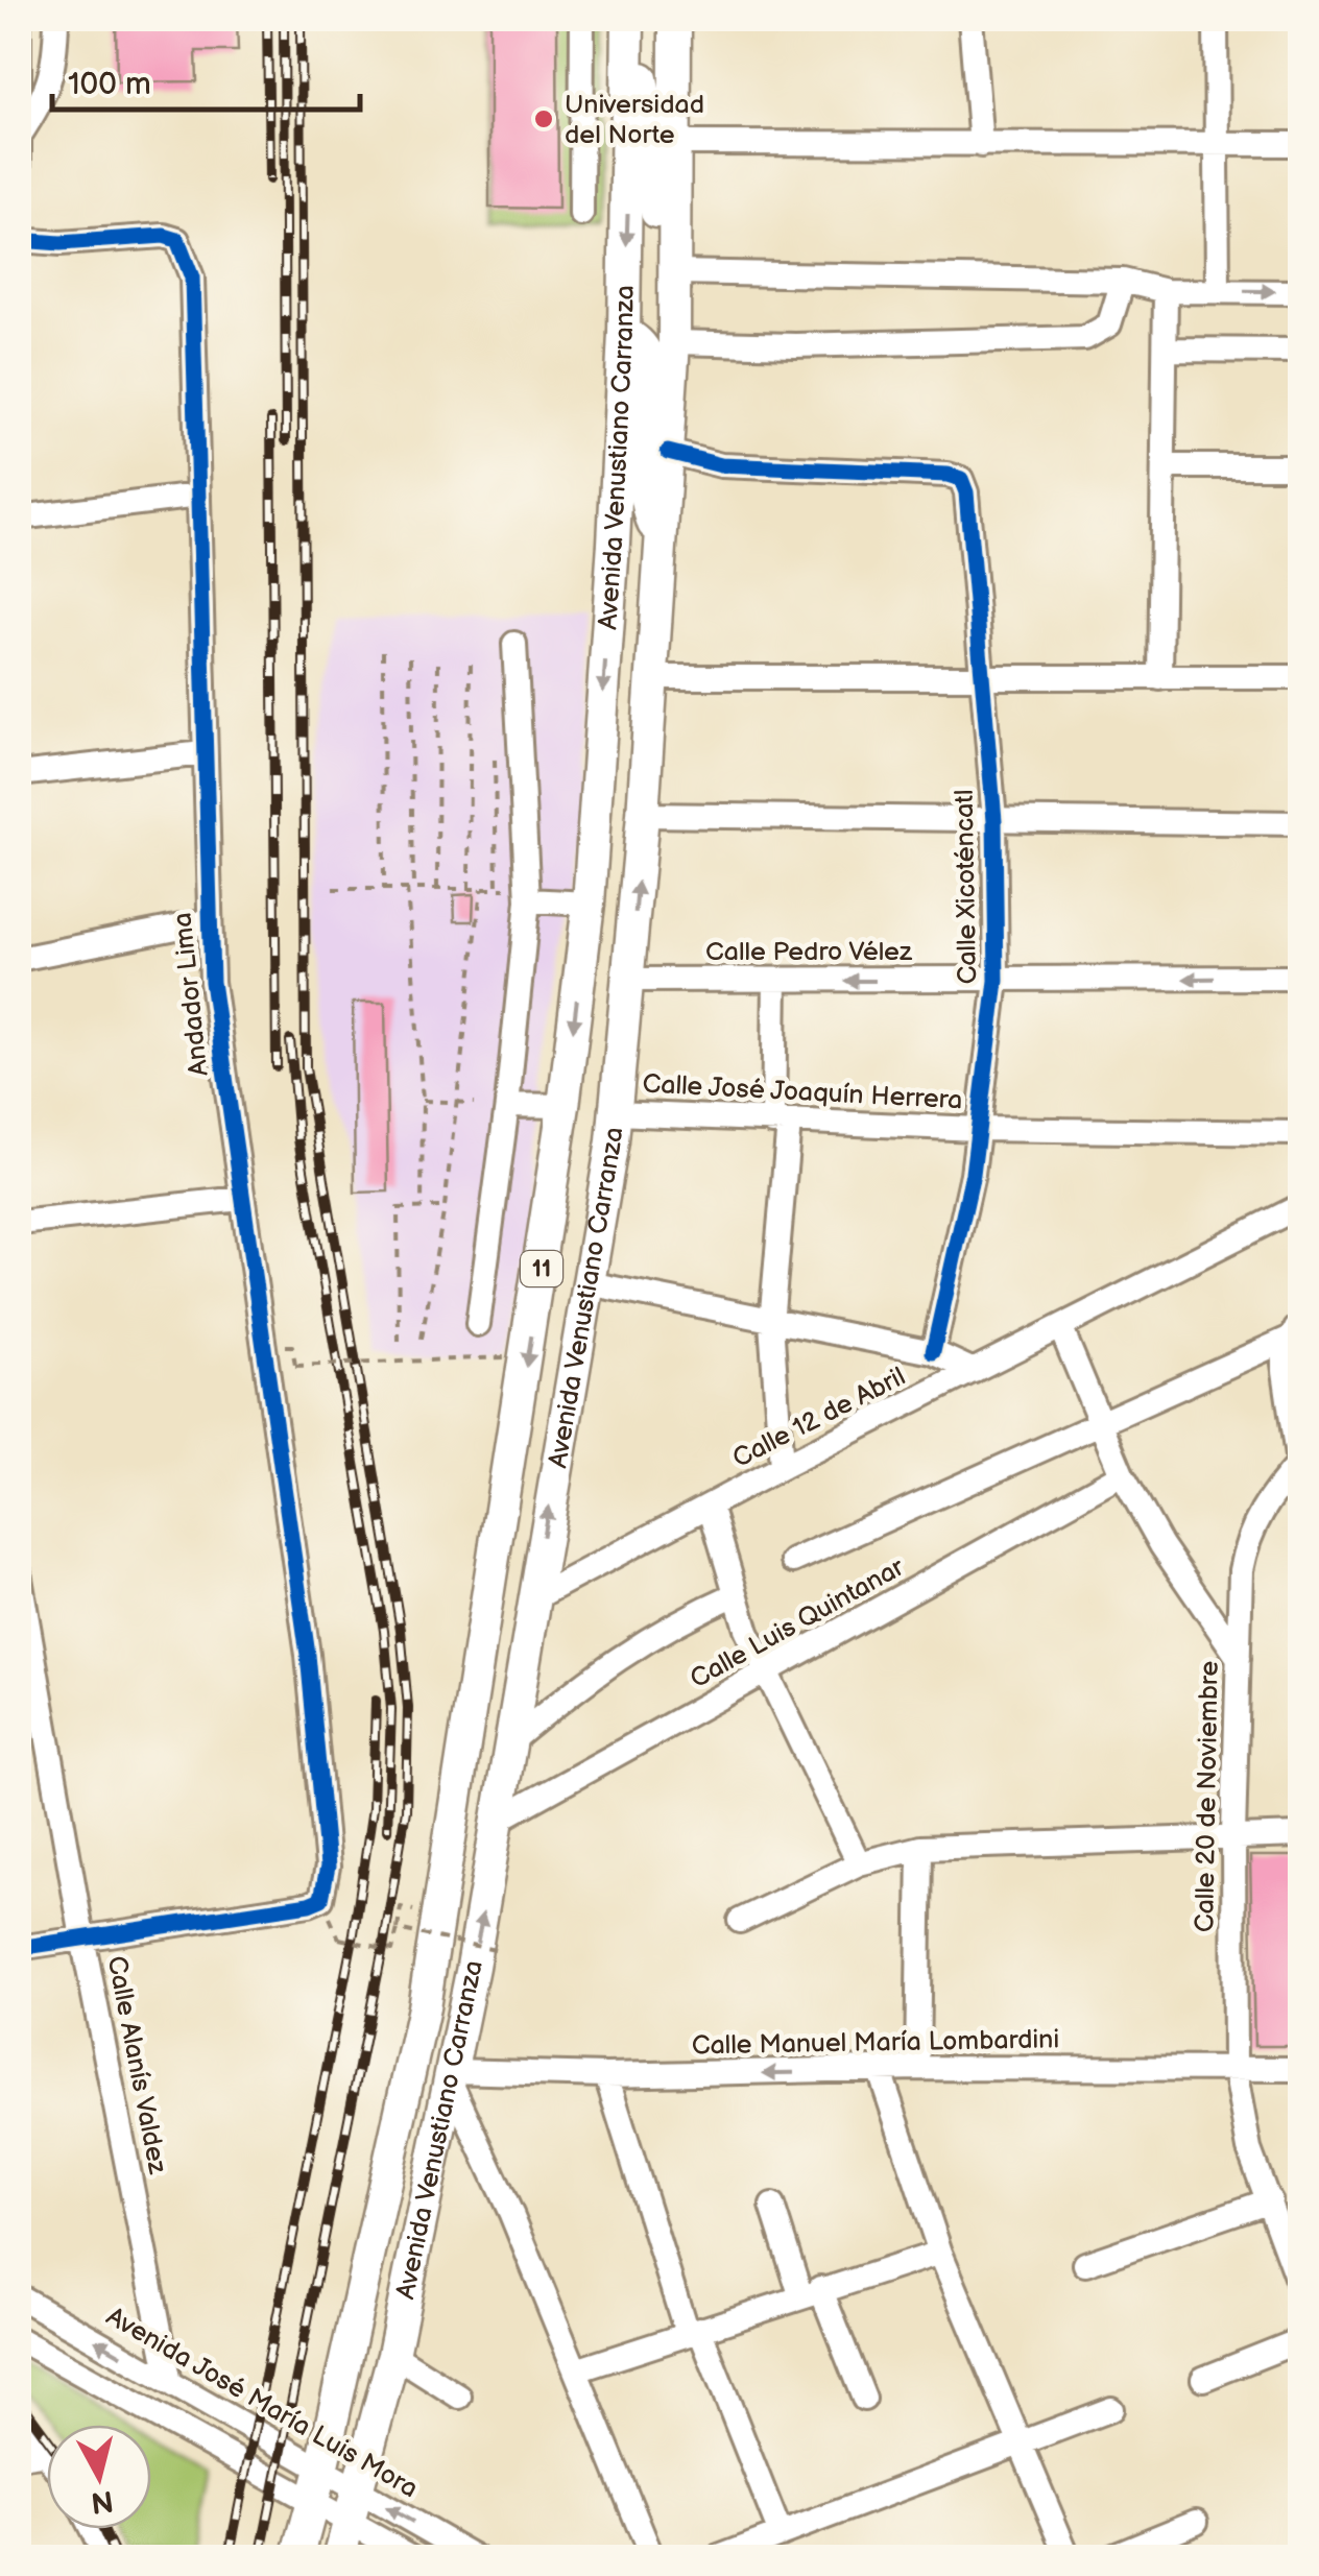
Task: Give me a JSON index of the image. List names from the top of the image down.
{
  "streets": {
    "main road": ["Avenida Venustiano Carranza", "11"],
    "street": [
      "Calle Xicoténcatl",
      "Calle Pedro Vélez",
      "Andador Lima",
      "Calle José Joaquín Herrera",
      "Calle 12 de Abril",
      "Calle Luis Quintanar",
      "Calle 20 de Noviembre",
      "Calle Manuel María Lombardini",
      "Calle Alanís Valdez",
      "Avenida José María Luis Mora"
    ]
  },
  "crossings": [
    ["Avenida Venustiano Carranza", "Calle Xicoténcatl"],
    ["Avenida Venustiano Carranza", "Calle Pedro Vélez"],
    ["Avenida Venustiano Carranza", "Calle José Joaquín Herrera"],
    ["Avenida Venustiano Carranza", "Calle 12 de Abril"],
    ["Avenida Venustiano Carranza", "Calle Luis Quintanar"],
    ["Avenida Venustiano Carranza", "Calle Manuel María Lombardini"],
    ["Avenida Venustiano Carranza", "Avenida José María Luis Mora"],
    ["Calle Xicoténcatl", "Calle Pedro Vélez"],
    ["Calle Xicoténcatl", "Calle José Joaquín Herrera"],
    ["Andador Lima", "Calle Alanís Valdez"],
    ["Calle 20 de Noviembre", "Calle Manuel María Lombardini"],
    ["Calle Alanís Valdez", "Avenida José María Luis Mora"]
  ],
  "places": ["Universidad del Norte"],
  "scale_bar": "100 m",
  "north": "bottom"
}
